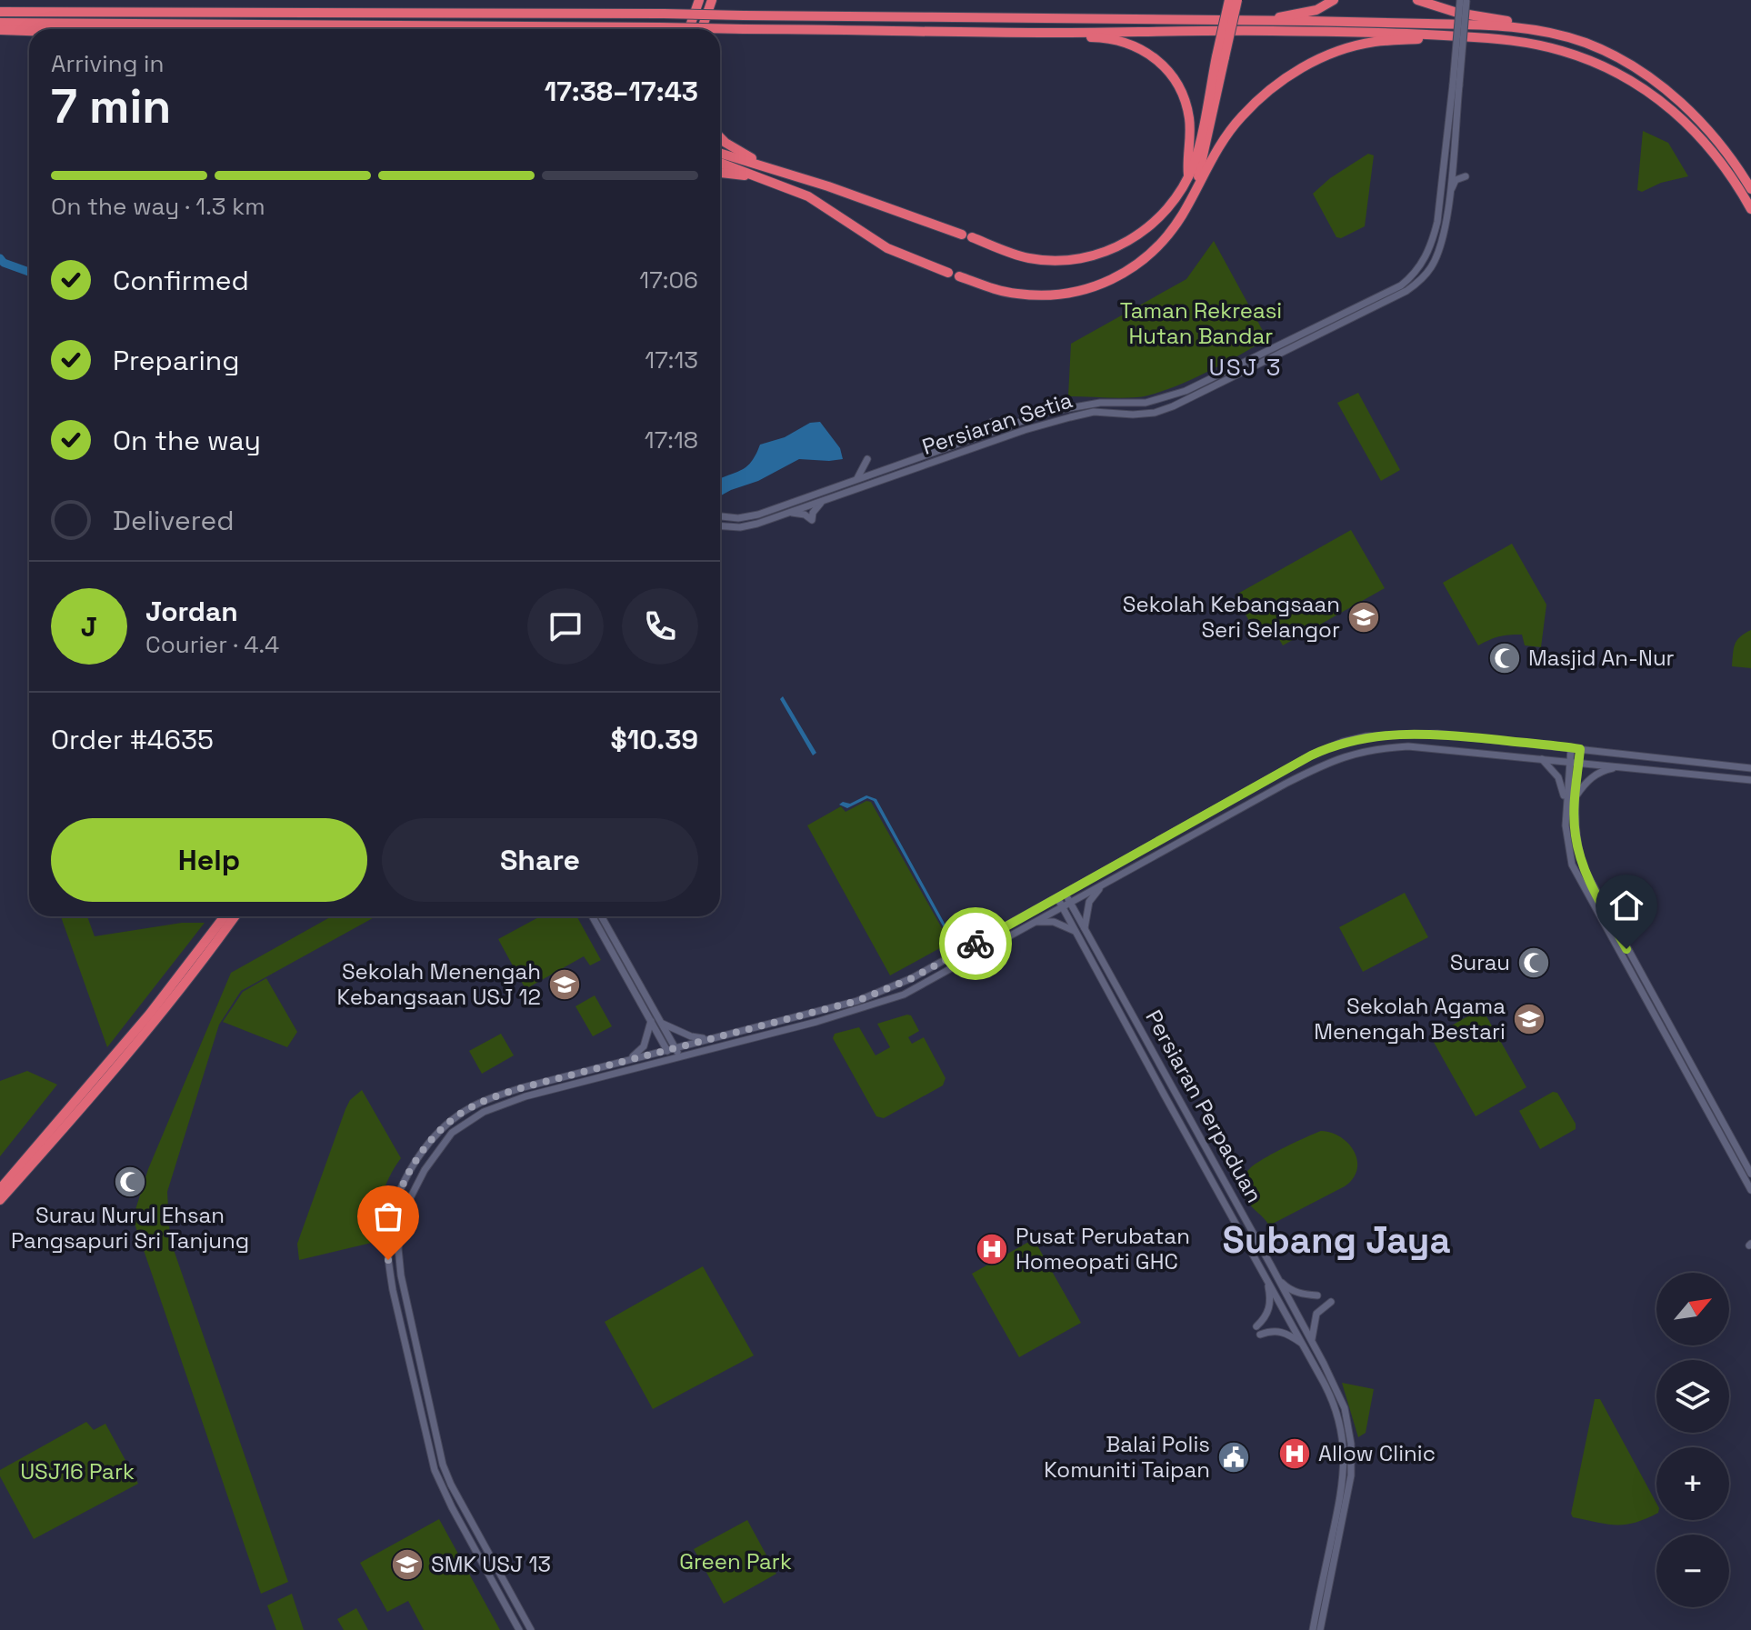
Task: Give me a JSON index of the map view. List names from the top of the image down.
{
  "streets": {
    "main road": ["Persiaran Setia", "Persiaran Perpaduan"]
  },
  "districts": ["USJ 3", "Subang Jaya"],
  "parks": ["Taman Rekreasi Hutan Bandar", "USJ16 Park", "Green Park"],
  "places": {
    "school or university": [
      "Sekolah Kebangsaan Seri Selangor",
      "Sekolah Menengah Kebangsaan USJ 12",
      "Sekolah Agama Menengah Bestari",
      "SMK USJ 13"
    ],
    "mosque": ["Masjid An-Nur", "Surau", "Surau Nurul Ehsan Pangsapuri Sri Tanjung"],
    "hospital": ["Pusat Perubatan Homeopati GHC", "Allow Clinic"],
    "public building": ["Balai Polis Komuniti Taipan"]
  },
  "north": "top right",
  "page": {
    "heading": ["7 min", "Arriving in", "17:38–17:43"],
    "panel": [
      "Jordan",
      "Courier · 4.4",
      "Order #4635",
      "$10.39"
    ],
    "bar": "On the way · 1.3 km",
    "list": [
      ["Confirmed", "17:06"],
      ["Preparing", "17:13"],
      ["On the way", "17:18"],
      "Delivered"
    ],
    "round": "J",
    "buttons": ["Help", "Share"],
    "map_buttons": ["+", "−"]
  }
}
